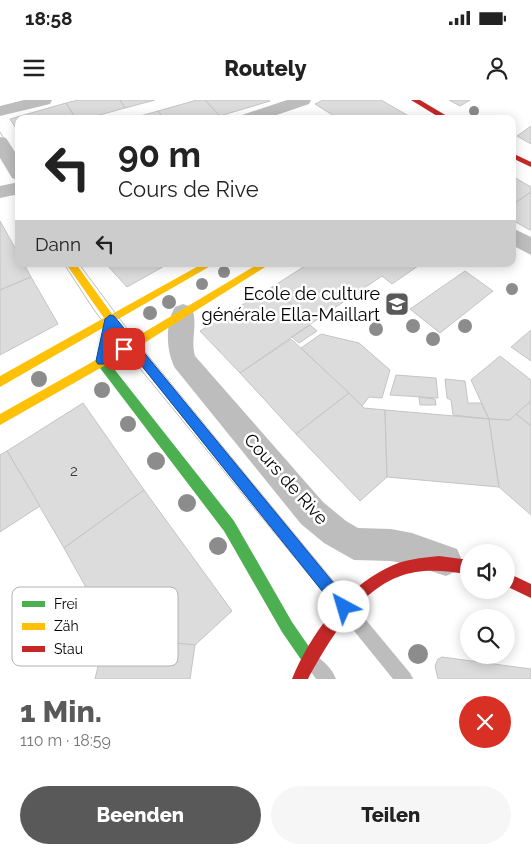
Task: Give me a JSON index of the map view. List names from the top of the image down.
{
  "streets": {
    "street": ["Cours de Rive"]
  },
  "places": {
    "school or university": ["Ecole de culture générale Ella-Maillart"]
  },
  "house_numbers": ["2"],
  "legend": ["Frei", "Zäh", "Stau"],
  "page": {
    "status": "18:58",
    "header": "Routely",
    "turn": ["90 m", "Cours de Rive"],
    "then": "Dann",
    "heading": ["1 Min.", "110 m · 18:59"],
    "buttons": ["Beenden", "Teilen"]
  }
}
